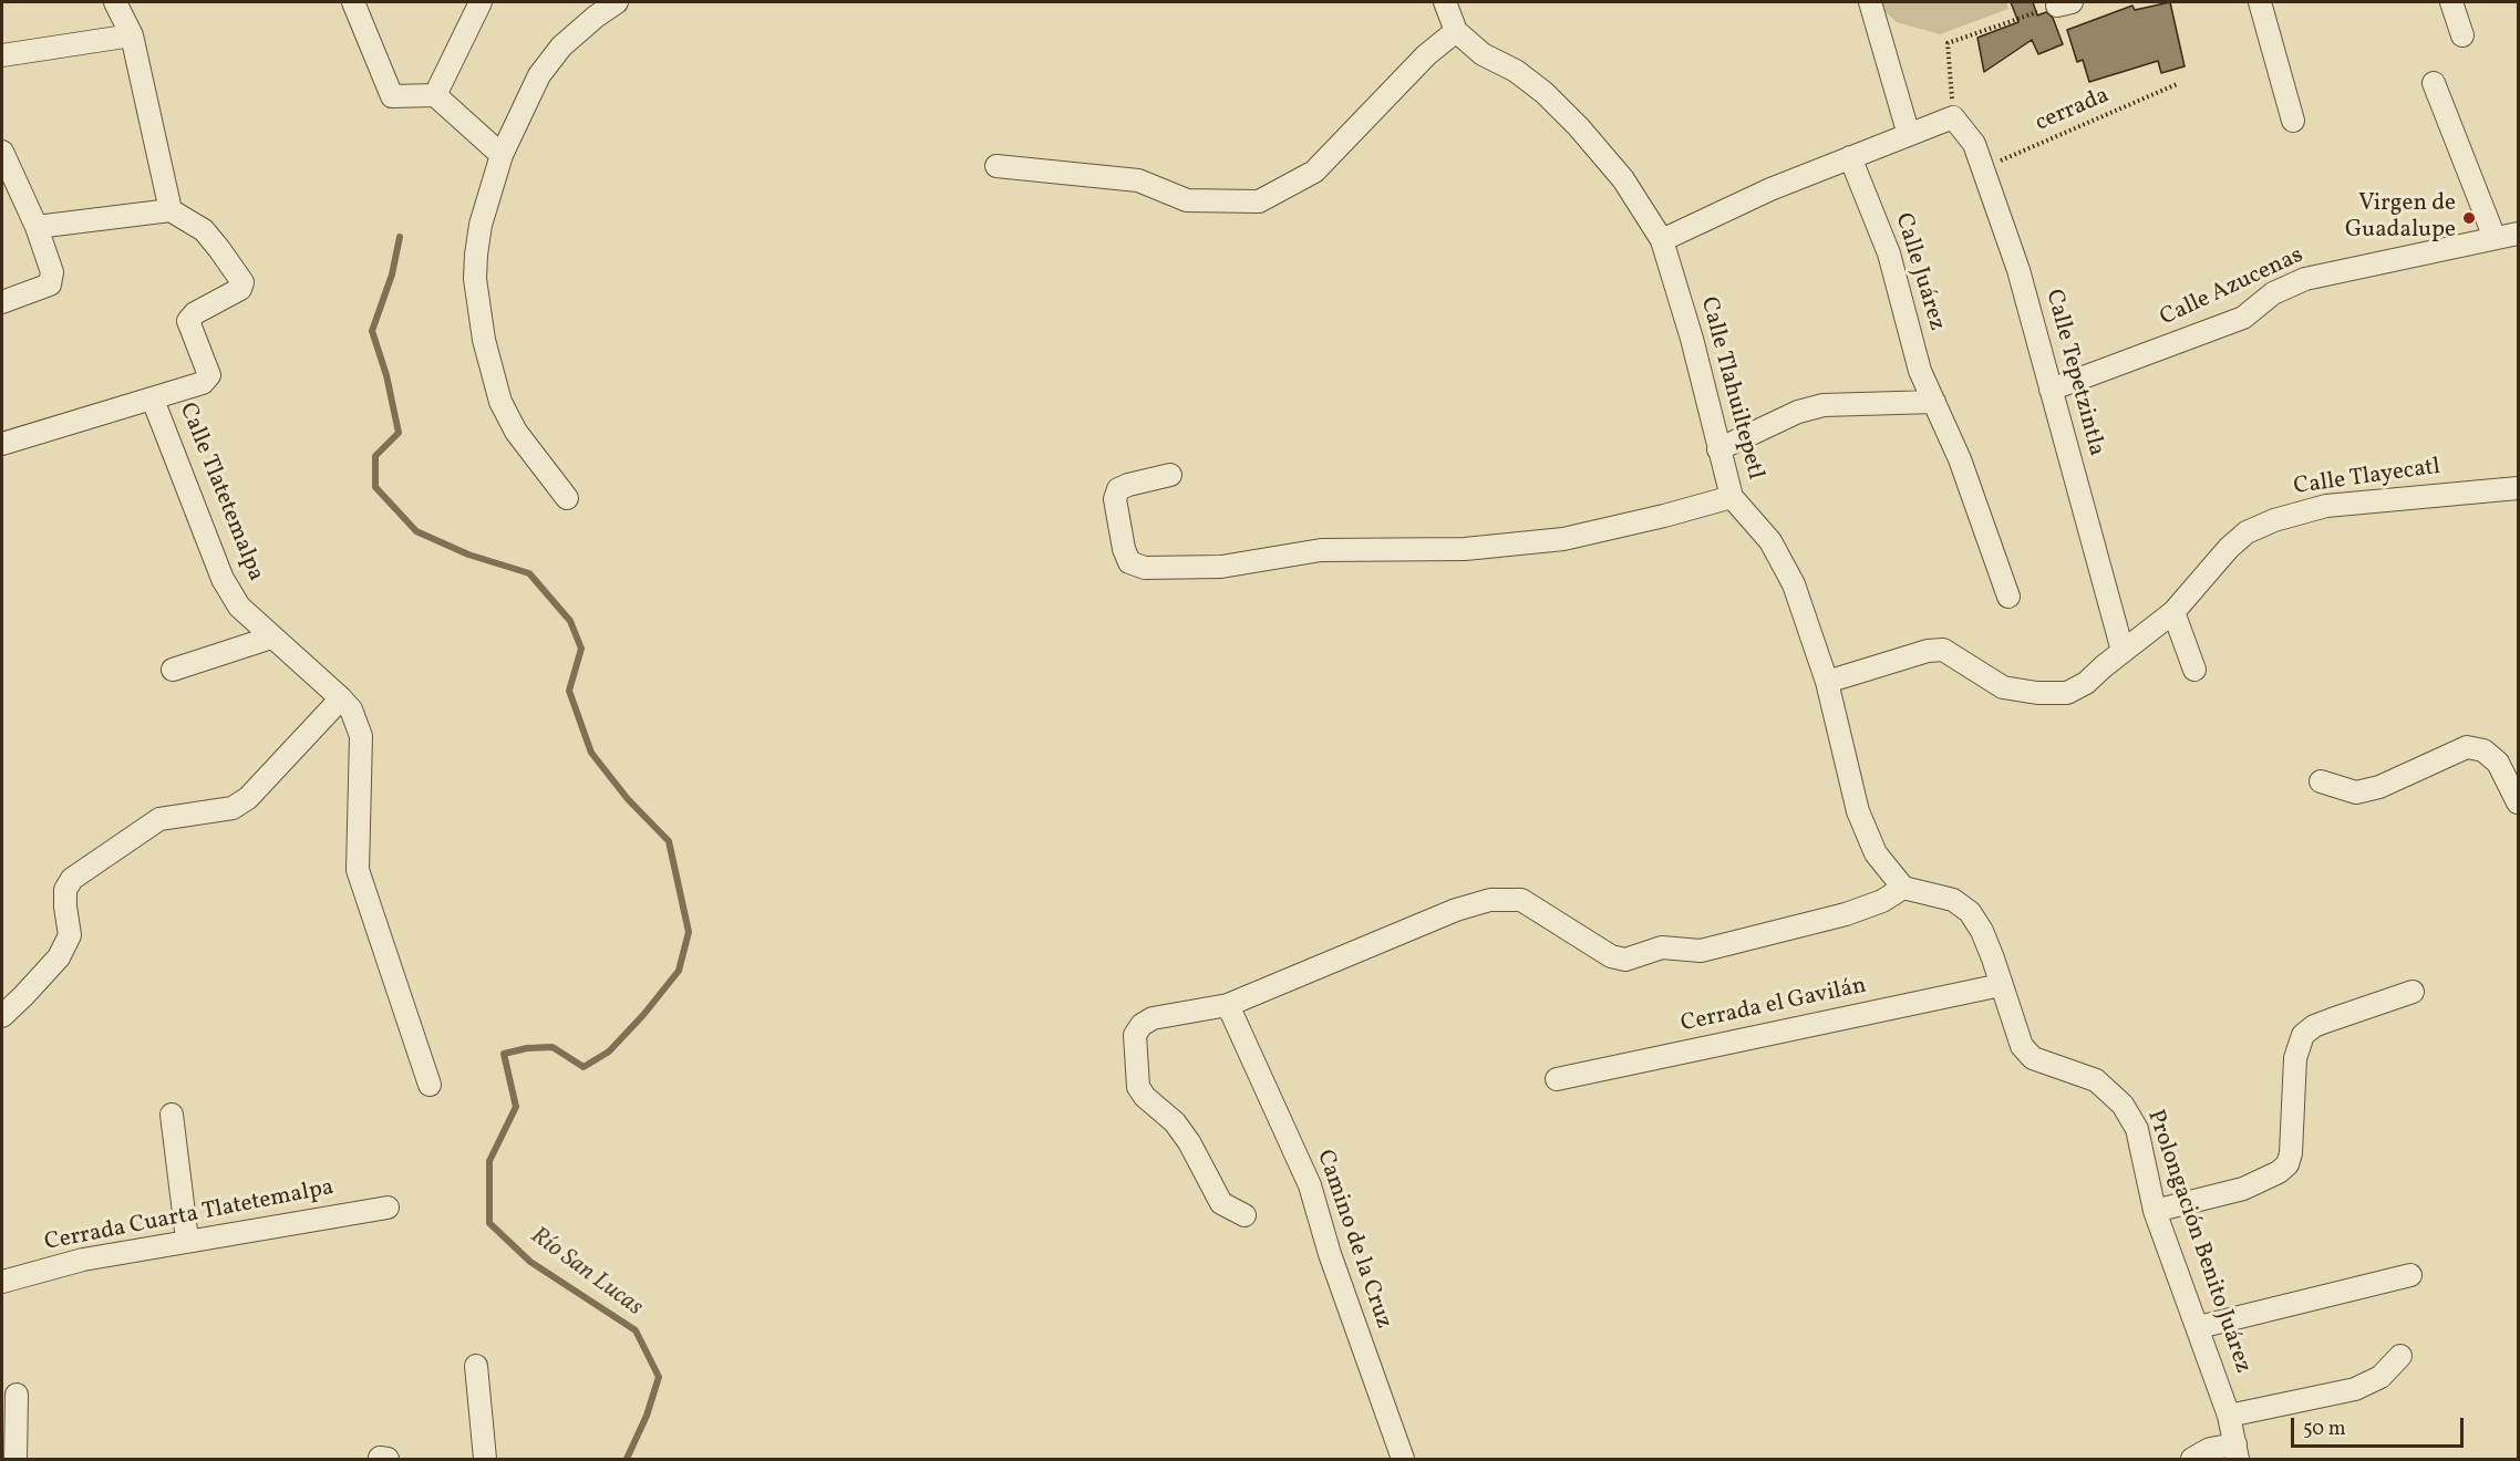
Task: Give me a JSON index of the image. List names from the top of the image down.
{
  "streets": {
    "street": [
      "Calle Juárez",
      "Calle Azucenas",
      "Calle Tepetzintla",
      "Calle Tlahuiltepetl",
      "Calle Tlayecatl",
      "Calle Tlatetemalpa",
      "Cerrada el Gavilán",
      "Cerrada Cuarta Tlatetemalpa",
      "Camino de la Cruz",
      "Prolongación Benito Juárez"
    ],
    "path": ["cerrada"]
  },
  "crossings": [
    ["cerrada", "Calle Tepetzintla"],
    ["Calle Azucenas", "Calle Tepetzintla"],
    ["Calle Tepetzintla", "Calle Tlayecatl"],
    ["Calle Tlahuiltepetl", "Calle Tlayecatl"],
    ["Calle Tlahuiltepetl", "Prolongación Benito Juárez"],
    ["Cerrada el Gavilán", "Prolongación Benito Juárez"]
  ],
  "water": ["Río San Lucas"],
  "places": ["Virgen de Guadalupe"],
  "scale_bar": "50 m"
}
